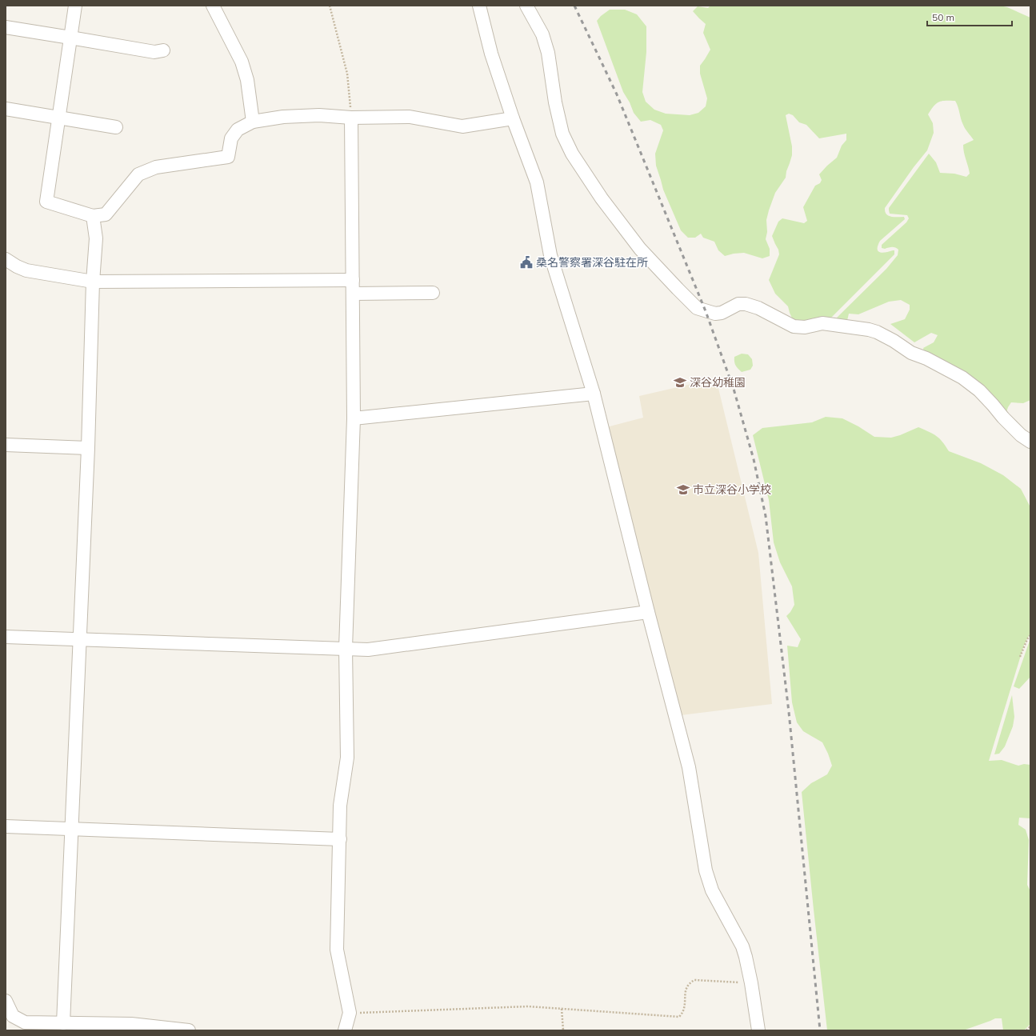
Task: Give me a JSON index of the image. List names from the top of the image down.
{
  "places": {
    "public building": ["桑名警察署深谷駐在所"],
    "school or university": ["深谷幼稚園", "市立深谷小学校"]
  },
  "scale_bar": "50 m"
}
